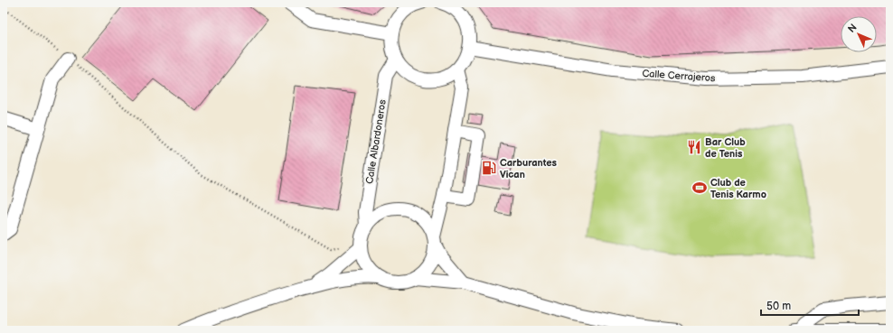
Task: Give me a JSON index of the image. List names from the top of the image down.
{
  "streets": {
    "street": ["Calle Cerrajeros", "Calle Albardoneros"]
  },
  "places": {
    "restaurant": ["Bar Club de Tenis"],
    "fuel station": ["Carburantes Vican"],
    "sports": ["Club de Tenis Karmo"]
  },
  "scale_bar": "50 m",
  "north": "top left"
}
